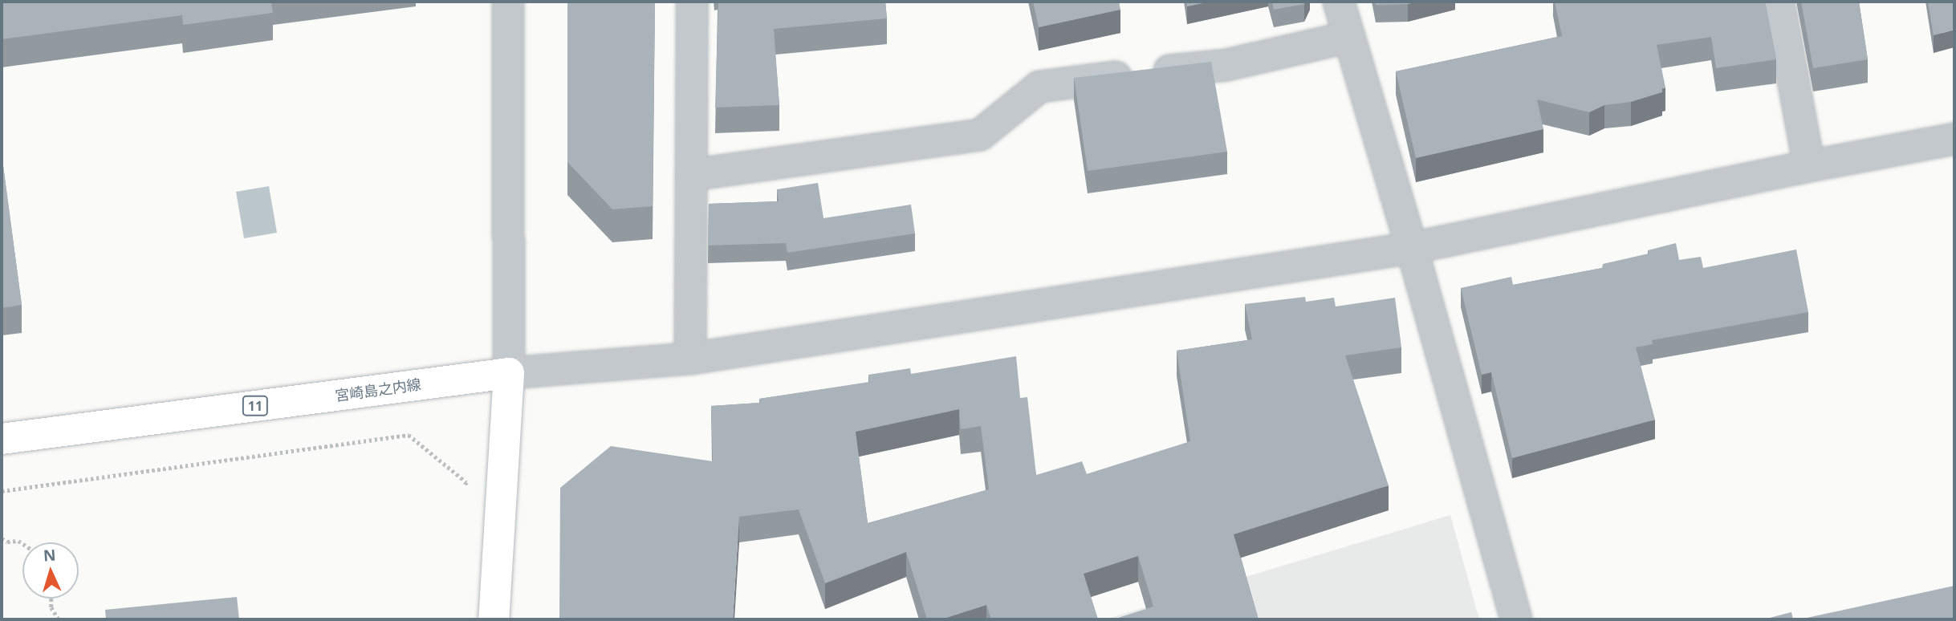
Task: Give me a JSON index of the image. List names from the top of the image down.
{
  "streets": {
    "main road": ["宮崎島之内線", "11"]
  },
  "north": "top"
}
